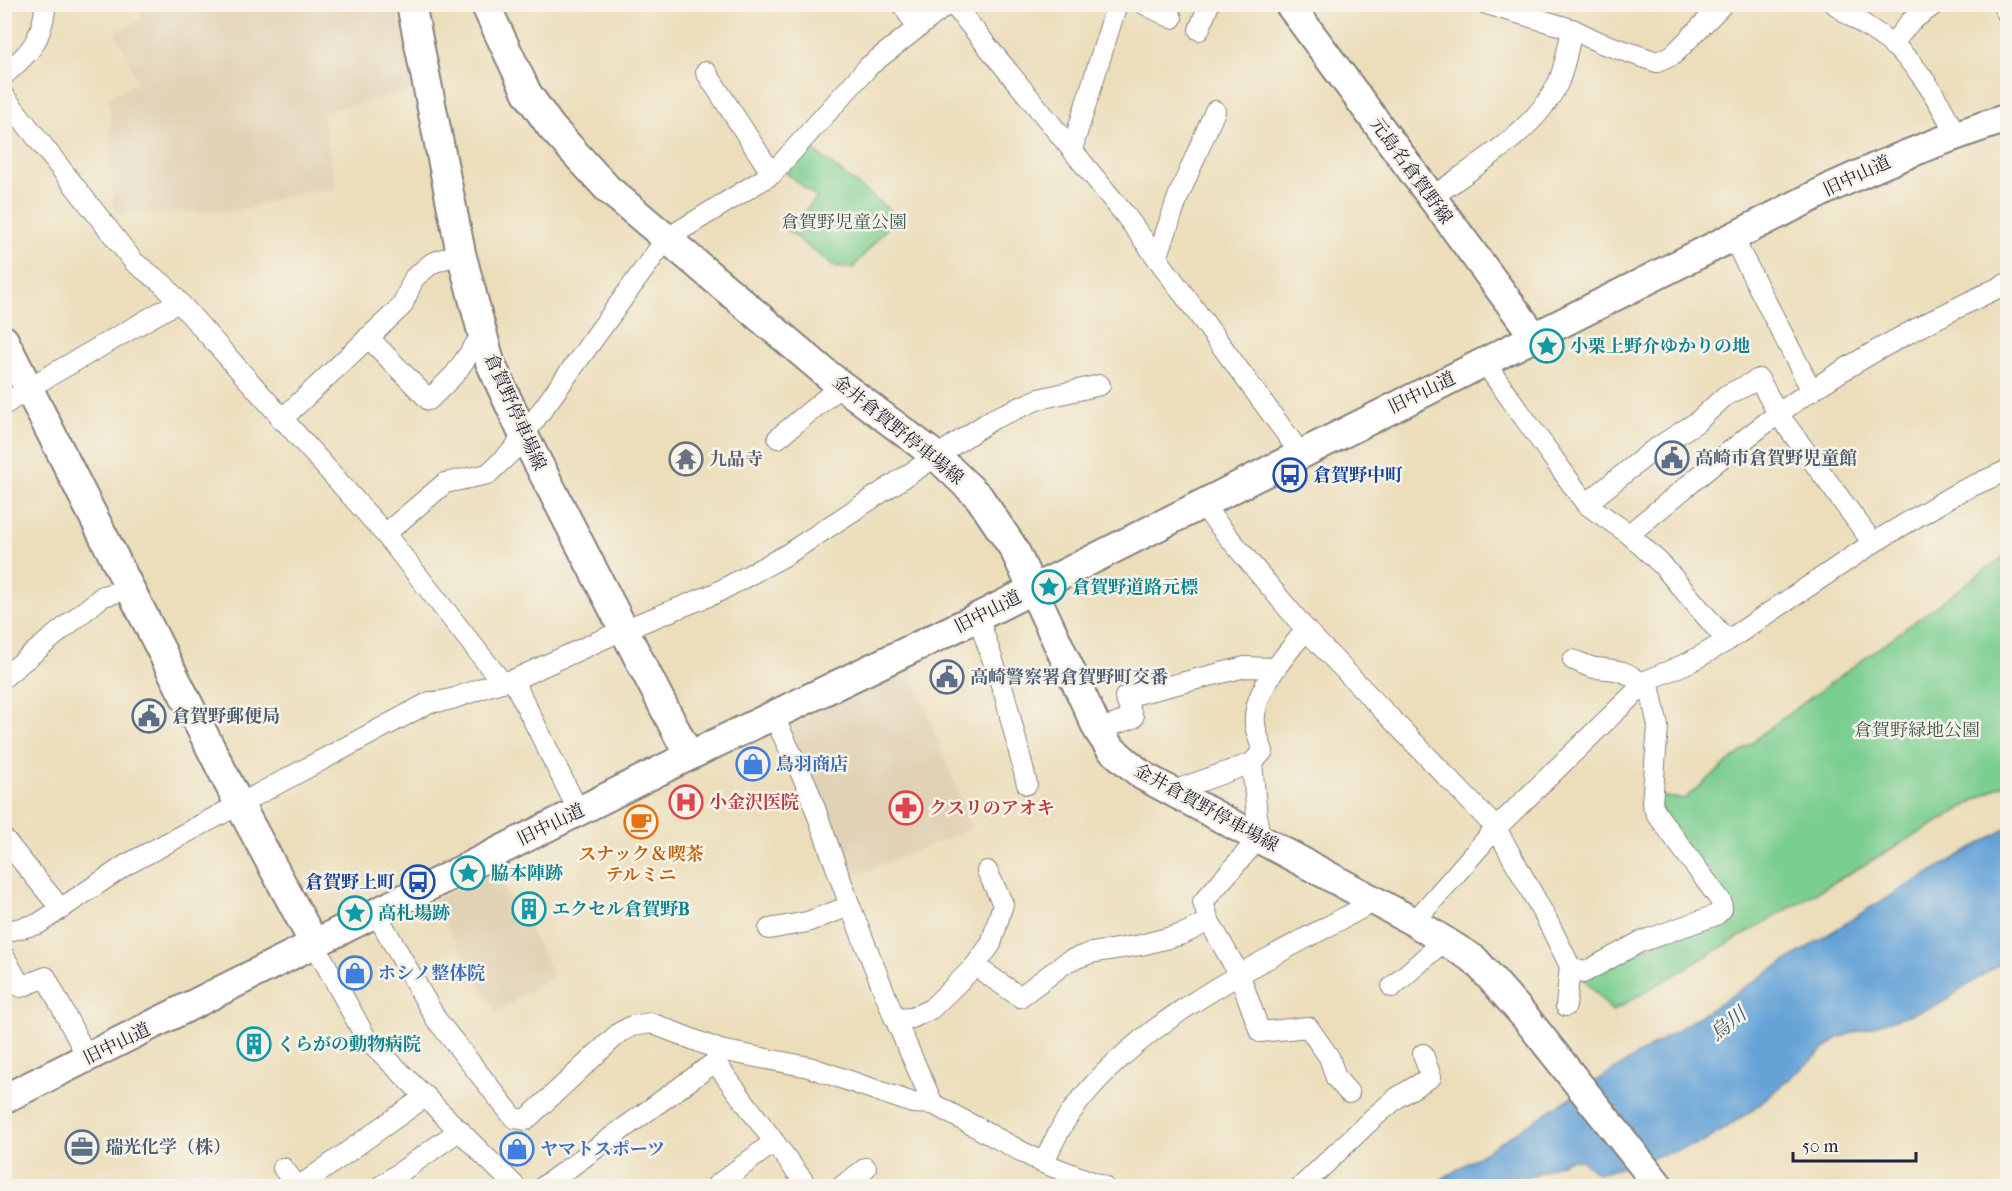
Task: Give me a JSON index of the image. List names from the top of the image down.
{
  "streets": {
    "main road": [
      "元島名倉賀野線",
      "旧中山道",
      "倉賀野停車場線",
      "金井倉賀野停車場線"
    ]
  },
  "crossings": [
    ["元島名倉賀野線", "旧中山道"],
    ["旧中山道", "倉賀野停車場線"],
    ["旧中山道", "金井倉賀野停車場線"]
  ],
  "water": ["烏川"],
  "parks": ["倉賀野児童公園", "倉賀野緑地公園"],
  "places": {
    "place": [
      "小栗上野介ゆかりの地",
      "倉賀野道路元標",
      "脇本陣跡",
      "高札場跡"
    ],
    "public building": ["高崎市倉賀野児童館", "高崎警察署倉賀野町交番", "倉賀野郵便局"],
    "temple": ["九品寺"],
    "bus stop": ["倉賀野中町", "倉賀野上町"],
    "shop": ["鳥羽商店", "ホシノ整体院", "ヤマトスポーツ"],
    "hospital": ["小金沢医院"],
    "pharmacy": ["クスリのアオキ"],
    "cafe": ["スナック＆喫茶 テルミニ"],
    "building": ["エクセル倉賀野B", "くらがの動物病院"],
    "office": ["瑞光化学（株）"]
  },
  "scale_bar": "50 m"
}
